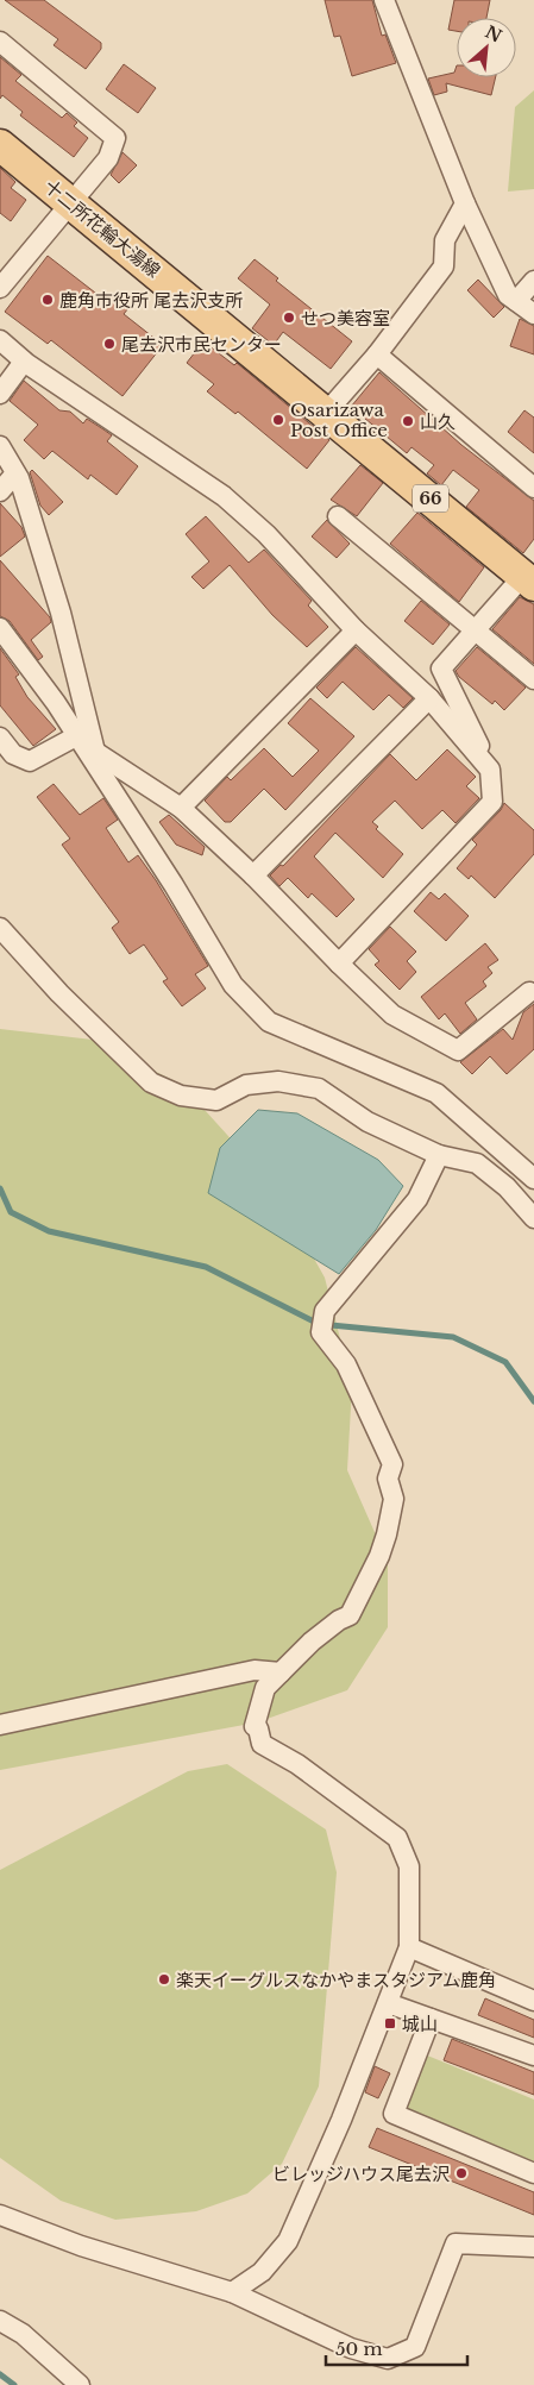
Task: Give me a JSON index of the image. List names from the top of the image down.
{
  "streets": {
    "main road": ["十二所花輪大湯線", "66"]
  },
  "places": {
    "other": [
      "鹿角市役所 尾去沢支所",
      "せつ美容室",
      "尾去沢市民センター",
      "Osarizawa Post Office",
      "山久",
      "楽天イーグルスなかやまスタジアム鹿角",
      "ビレッジハウス尾去沢"
    ],
    "transit": ["城山"]
  },
  "scale_bar": "50 m",
  "north": "top right"
}
